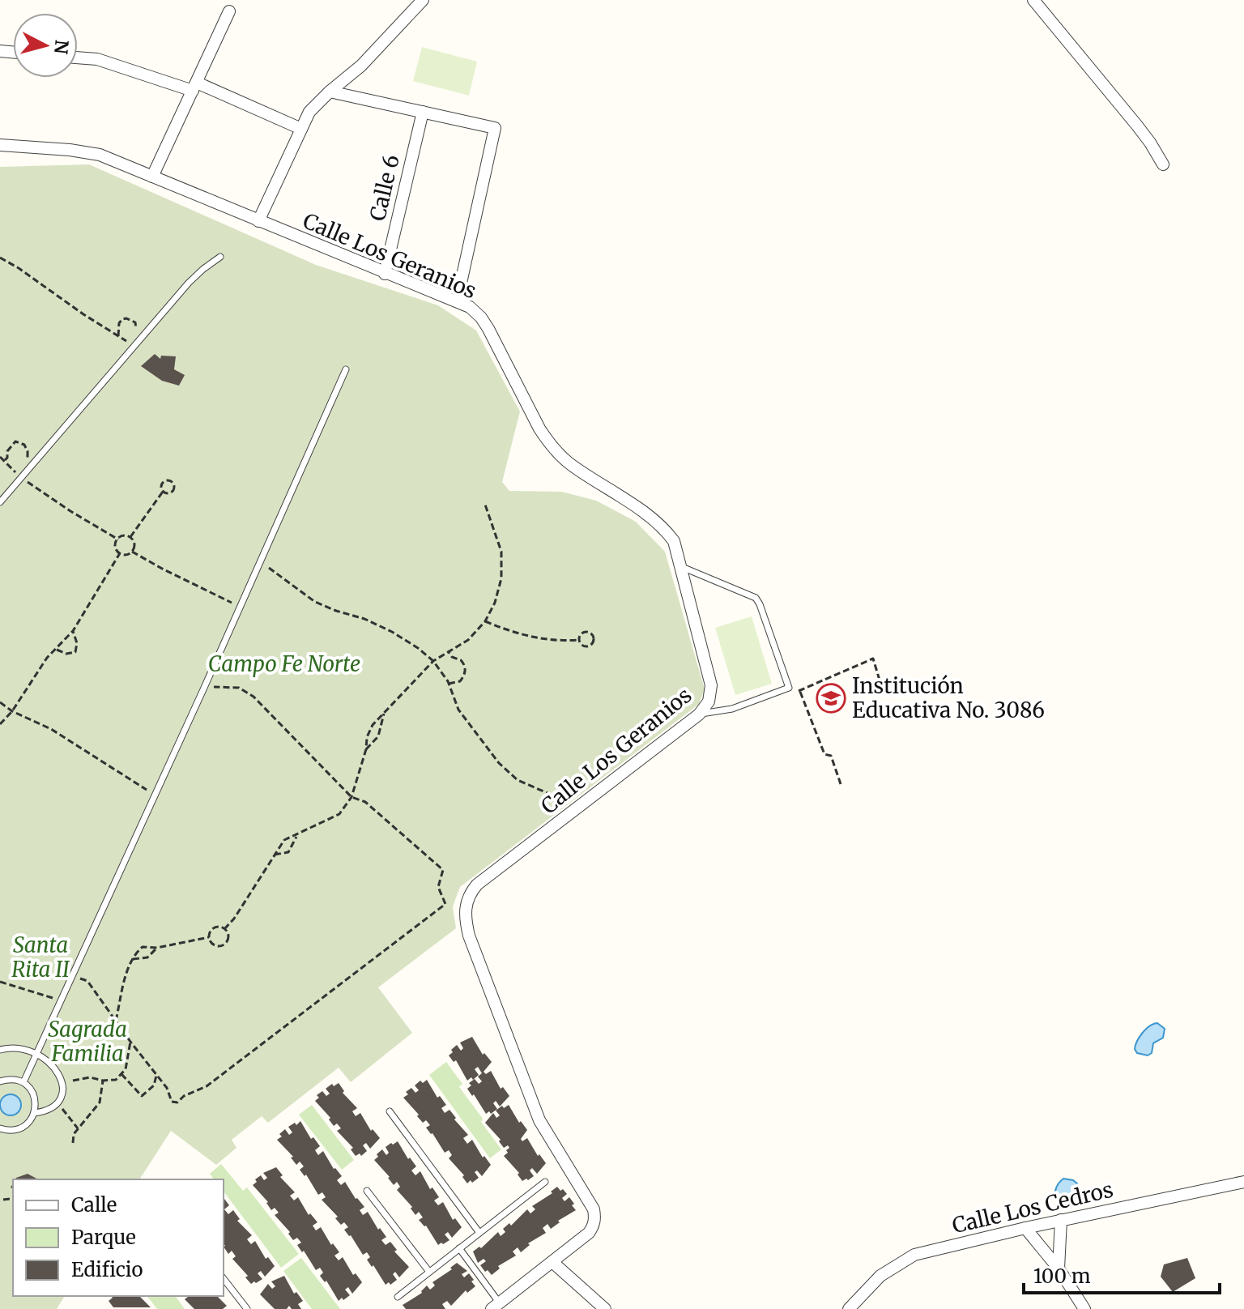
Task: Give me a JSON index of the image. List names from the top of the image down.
{
  "streets": {
    "street": ["Calle 6", "Calle Los Geranios", "Calle Los Cedros"]
  },
  "crossings": [
    ["Calle 6", "Calle Los Geranios"]
  ],
  "parks": ["Campo Fe Norte", "Santa Rita II", "Sagrada Familia"],
  "places": {
    "school or university": ["Institución Educativa No. 3086"]
  },
  "legend": ["Calle", "Parque", "Edificio"],
  "scale_bar": "100 m",
  "north": "right"
}
